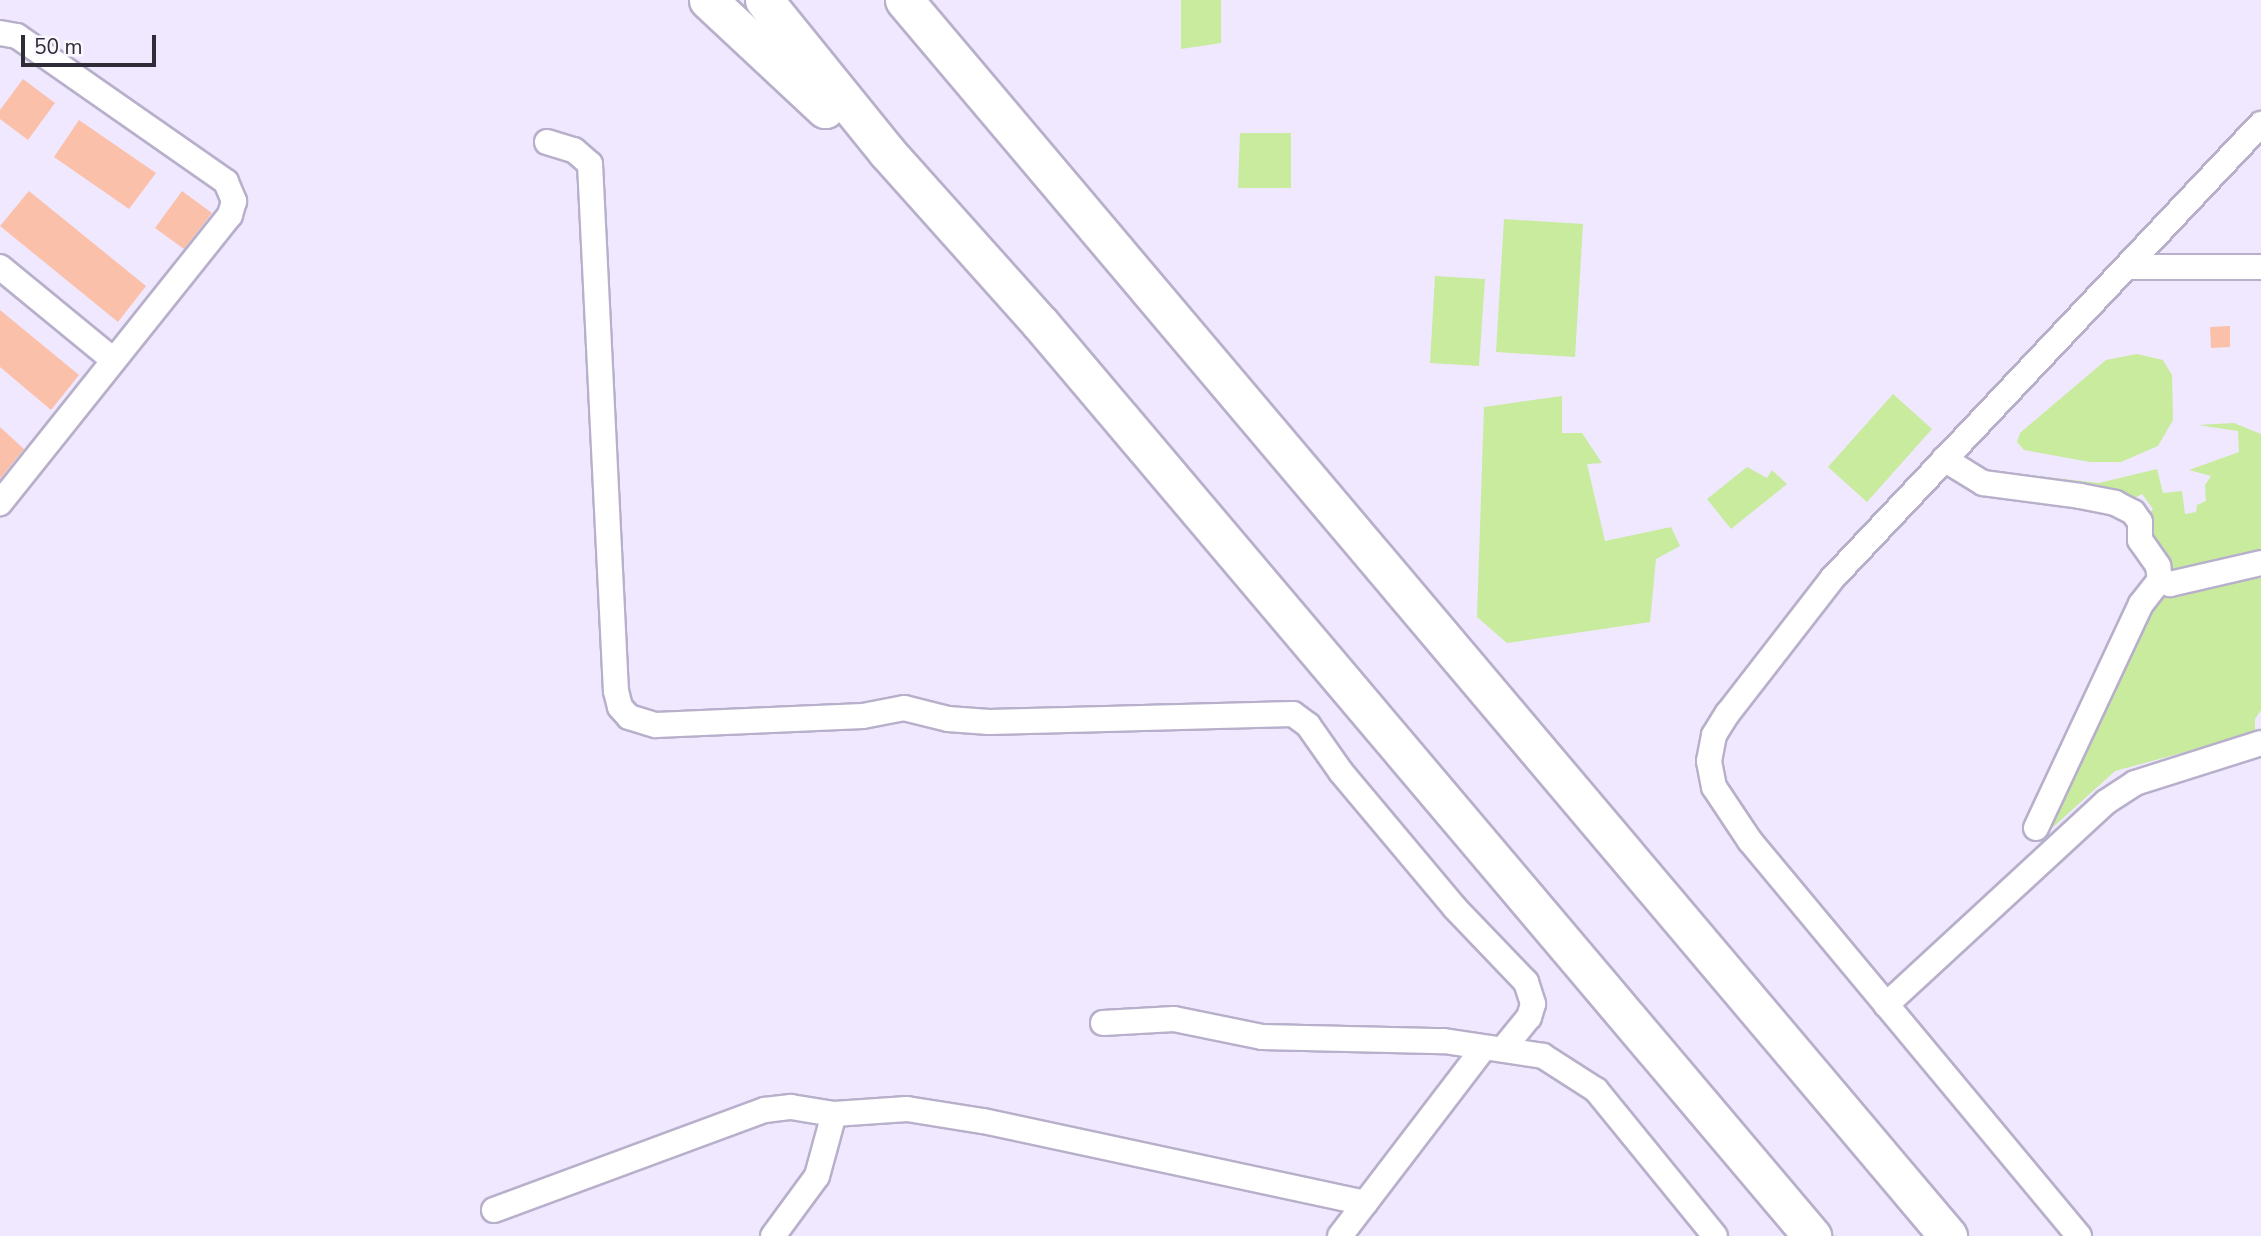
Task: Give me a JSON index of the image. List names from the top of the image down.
{
  "scale_bar": "50 m"
}
